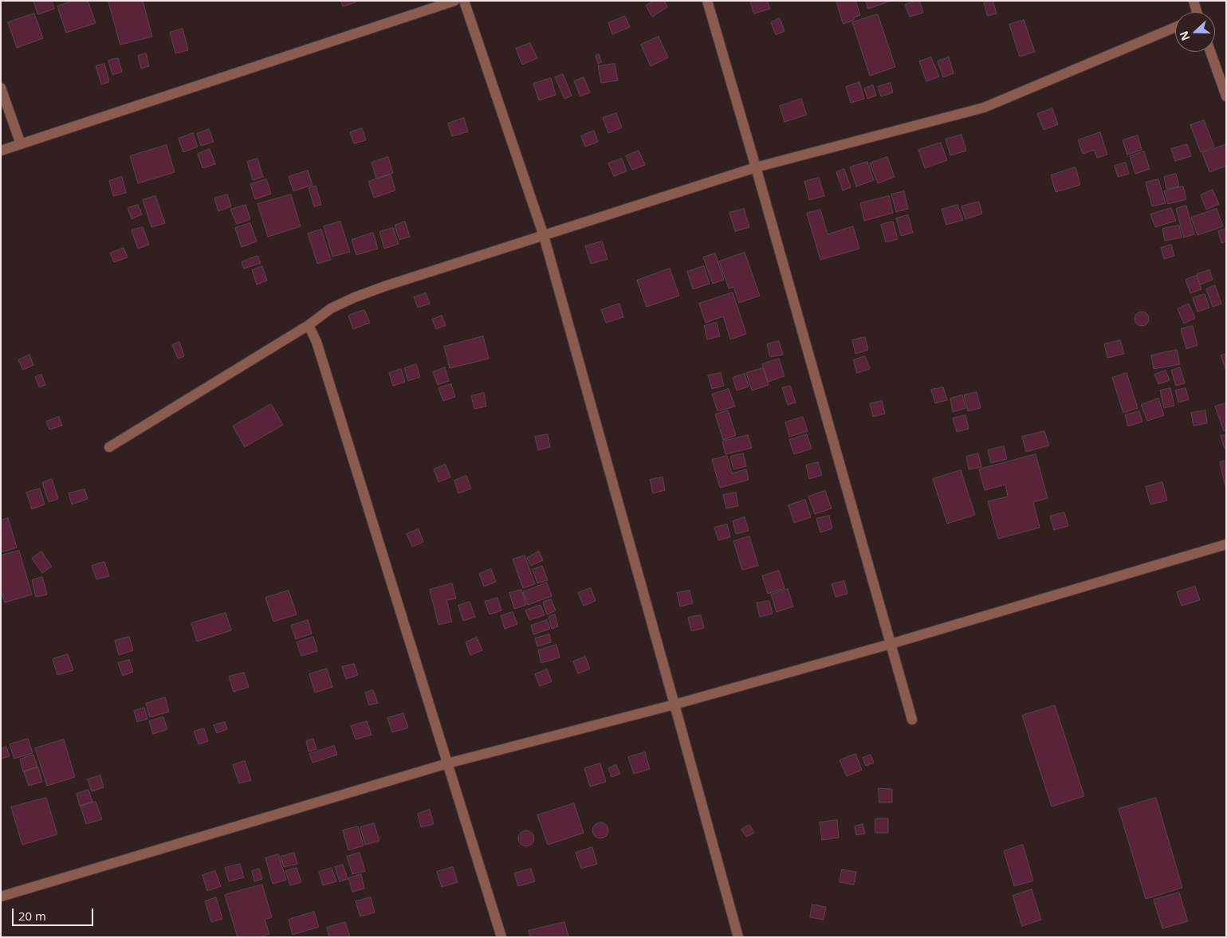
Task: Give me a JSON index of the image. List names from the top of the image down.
{
  "scale_bar": "20 m",
  "north": "left"
}
